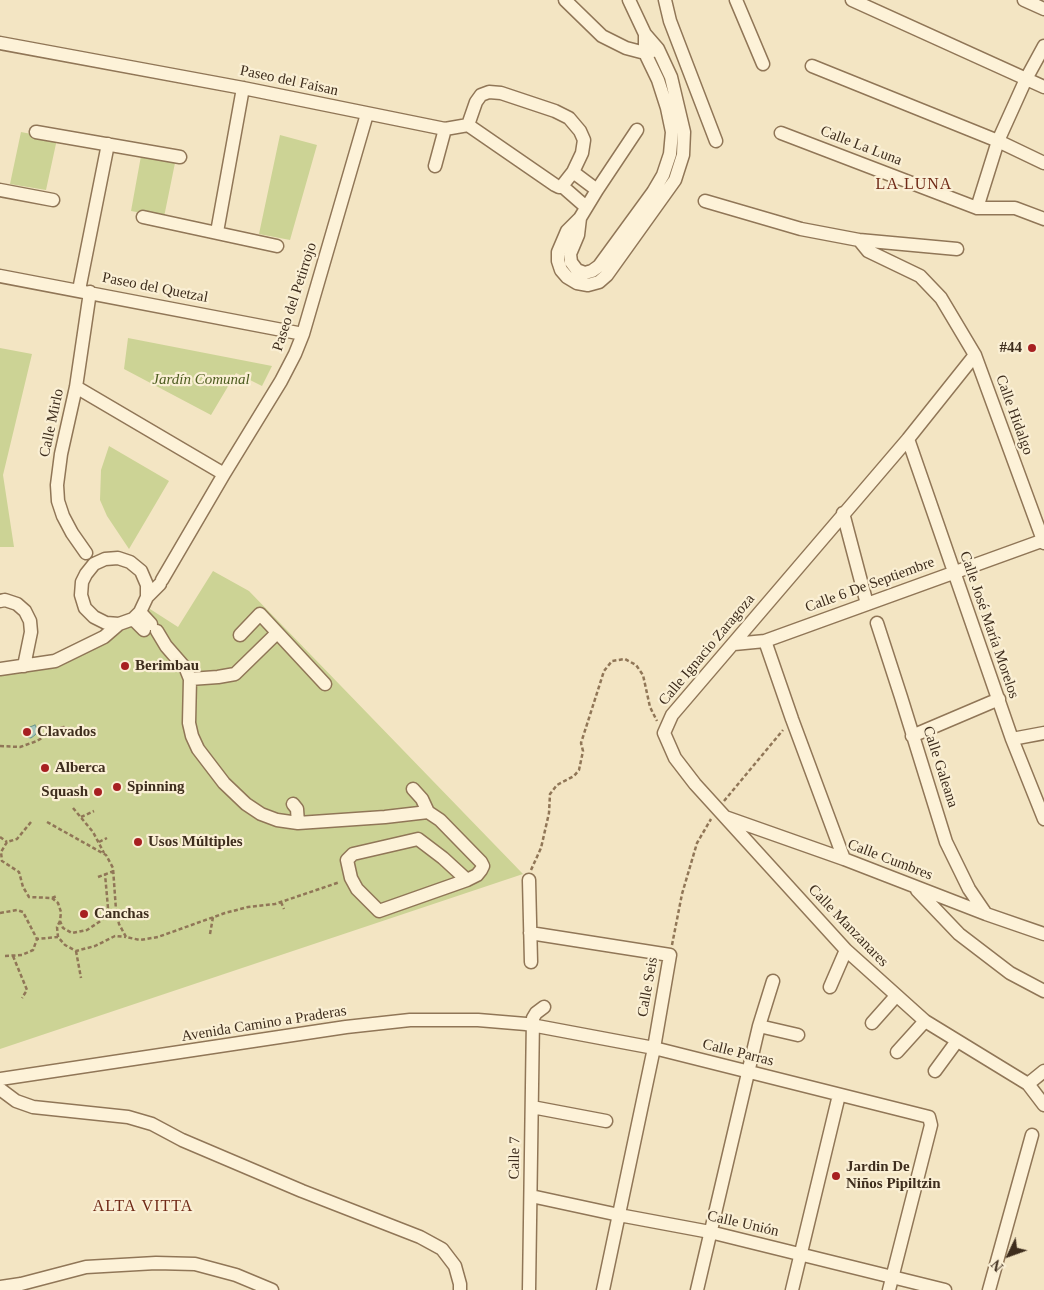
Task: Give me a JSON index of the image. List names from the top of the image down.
{
  "streets": {
    "street": [
      "Paseo del Faisan",
      "Calle La Luna",
      "Paseo del Quetzal",
      "Paseo del Petirrojo",
      "Calle Hidalgo",
      "Calle Mirlo",
      "Calle 6 De Septiembre",
      "Calle José María Morelos",
      "Calle Ignacio Zaragoza",
      "Calle Galeana",
      "Calle Cumbres",
      "Calle Manzanares",
      "Calle Seis",
      "Avenida Camino a Praderas",
      "Calle Parras",
      "Calle 7",
      "Calle Unión"
    ]
  },
  "crossings": [
    ["Paseo del Faisan", "Paseo del Petirrojo"],
    ["Paseo del Quetzal", "Paseo del Petirrojo"],
    ["Paseo del Quetzal", "Calle Mirlo"],
    ["Paseo del Petirrojo", "Calle Mirlo"],
    ["Calle Hidalgo", "Calle 6 De Septiembre"],
    ["Calle Hidalgo", "Calle Ignacio Zaragoza"],
    ["Calle 6 De Septiembre", "Calle José María Morelos"],
    ["Calle 6 De Septiembre", "Calle Ignacio Zaragoza"],
    ["Calle José María Morelos", "Calle Ignacio Zaragoza"],
    ["Calle Ignacio Zaragoza", "Calle Manzanares"],
    ["Calle Galeana", "Calle Cumbres"],
    ["Calle Cumbres", "Calle Manzanares"],
    ["Calle Cumbres", "Calle Seis"],
    ["Calle Manzanares", "Calle Seis"],
    ["Calle Seis", "Calle Parras"],
    ["Calle Seis", "Calle Unión"],
    ["Avenida Camino a Praderas", "Calle Parras"],
    ["Avenida Camino a Praderas", "Calle 7"],
    ["Calle Parras", "Calle 7"],
    ["Calle Parras", "Calle Unión"],
    ["Calle 7", "Calle Unión"]
  ],
  "districts": ["LA LUNA", "ALTA VITTA"],
  "parks": ["Jardín Comunal"],
  "places": [
    "#44",
    "Berimbau",
    "Clavados",
    "Alberca",
    "Spinning",
    "Squash",
    "Usos Múltiples",
    "Canchas",
    "Jardin De Niños Pipiltzin"
  ],
  "north": "bottom left"
}
